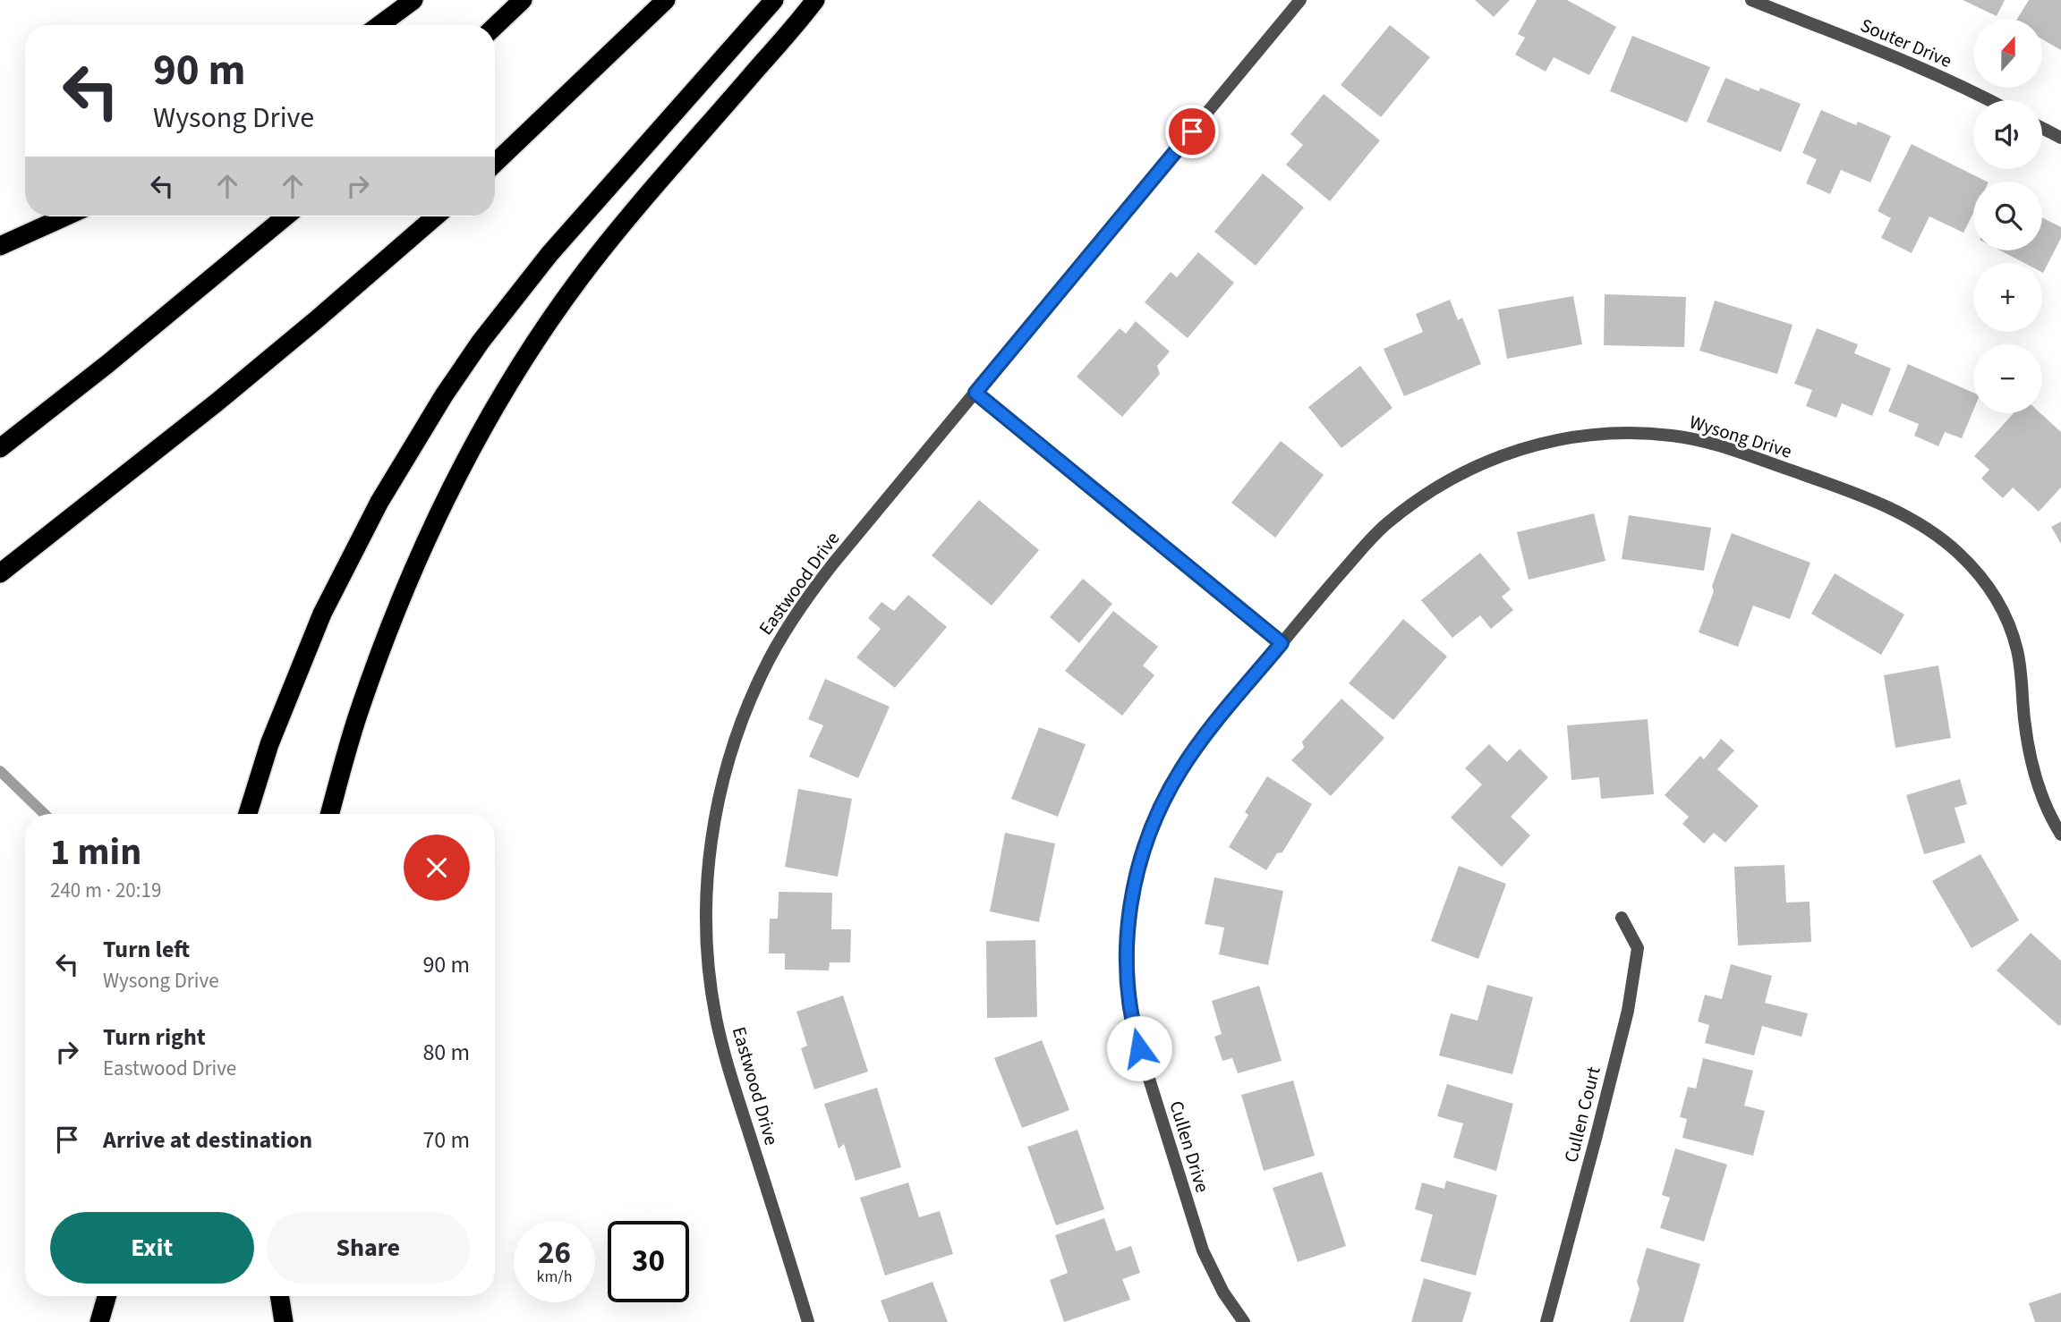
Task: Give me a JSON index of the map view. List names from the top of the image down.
{
  "streets": {
    "street": [
      "Souter Drive",
      "Wysong Drive",
      "Eastwood Drive",
      "Cullen Court",
      "Cullen Drive"
    ]
  },
  "crossings": [
    ["Wysong Drive", "Cullen Drive"]
  ],
  "north": "top",
  "page": {
    "map_buttons": ["+", "−"],
    "turn": ["90 m", "Wysong Drive"],
    "heading": ["1 min", "240 m · 20:19"],
    "list": [
      {
        "name": "Turn left",
        "note": "Wysong Drive",
        "value": "90 m"
      },
      {
        "name": "Turn right",
        "note": "Eastwood Drive",
        "value": "80 m"
      },
      {
        "name": "Arrive at destination",
        "value": "70 m"
      }
    ],
    "buttons": ["Exit", "Share"],
    "speed": "26 km/h",
    "limit": "30"
  }
}
